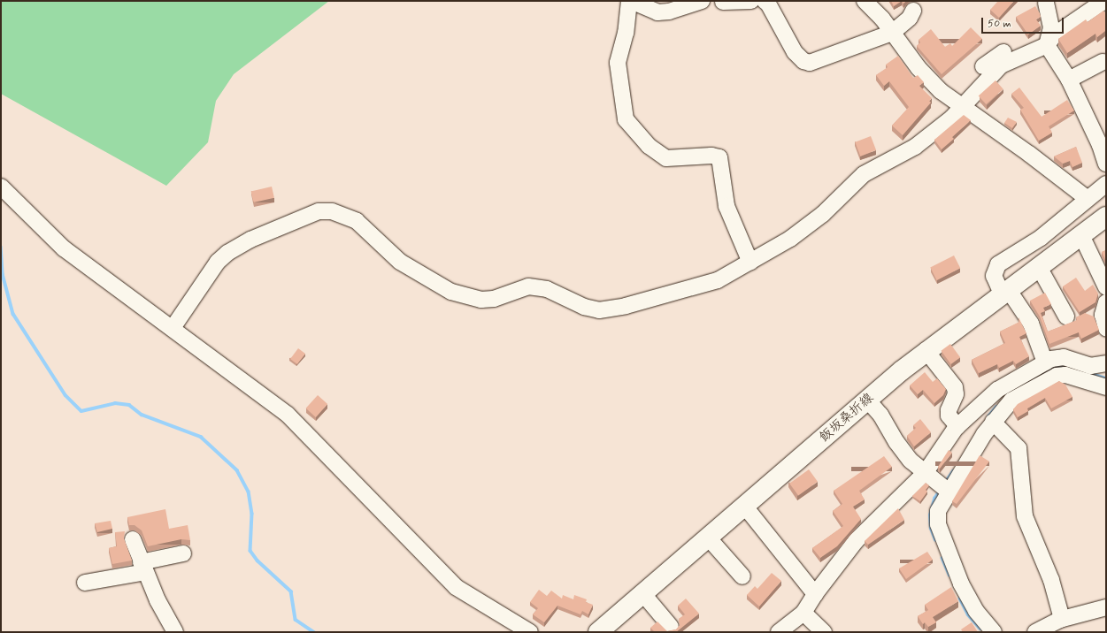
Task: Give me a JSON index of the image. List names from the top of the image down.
{
  "streets": {
    "main road": ["飯坂桑折線"]
  },
  "scale_bar": "50 m"
}
